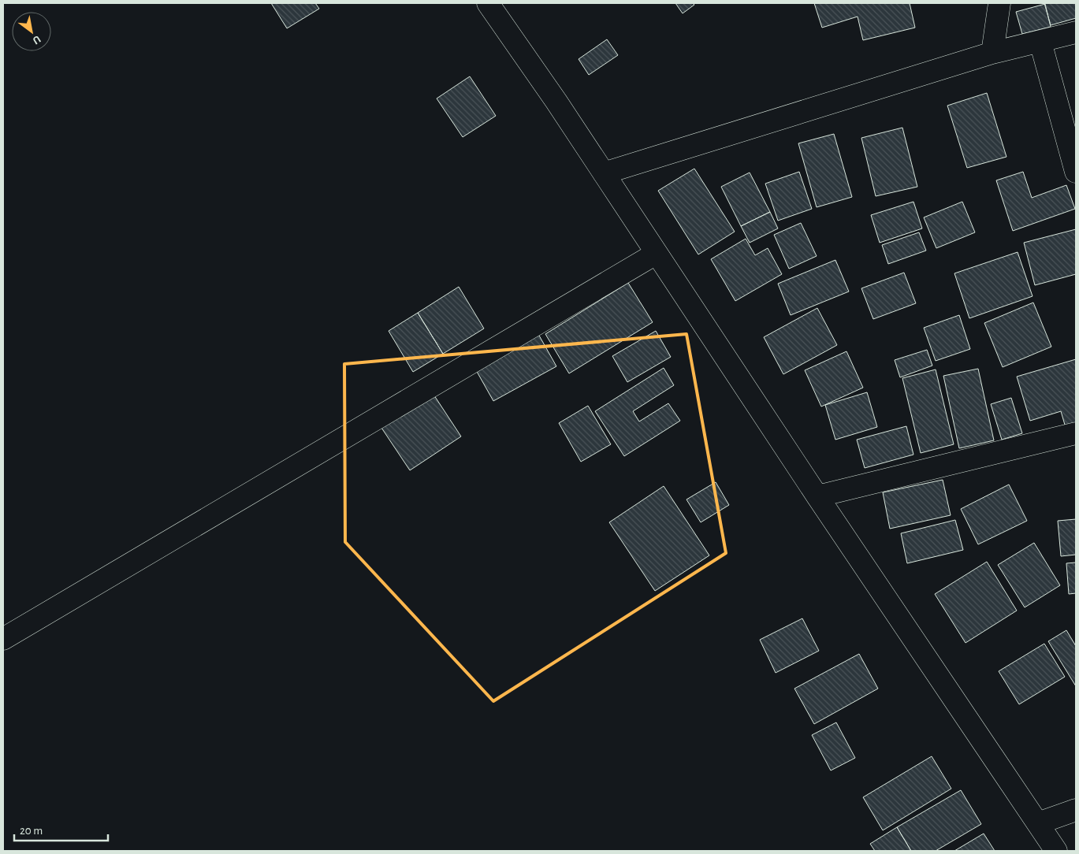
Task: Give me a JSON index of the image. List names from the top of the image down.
{
  "scale_bar": "20 m",
  "north": "bottom right"
}
